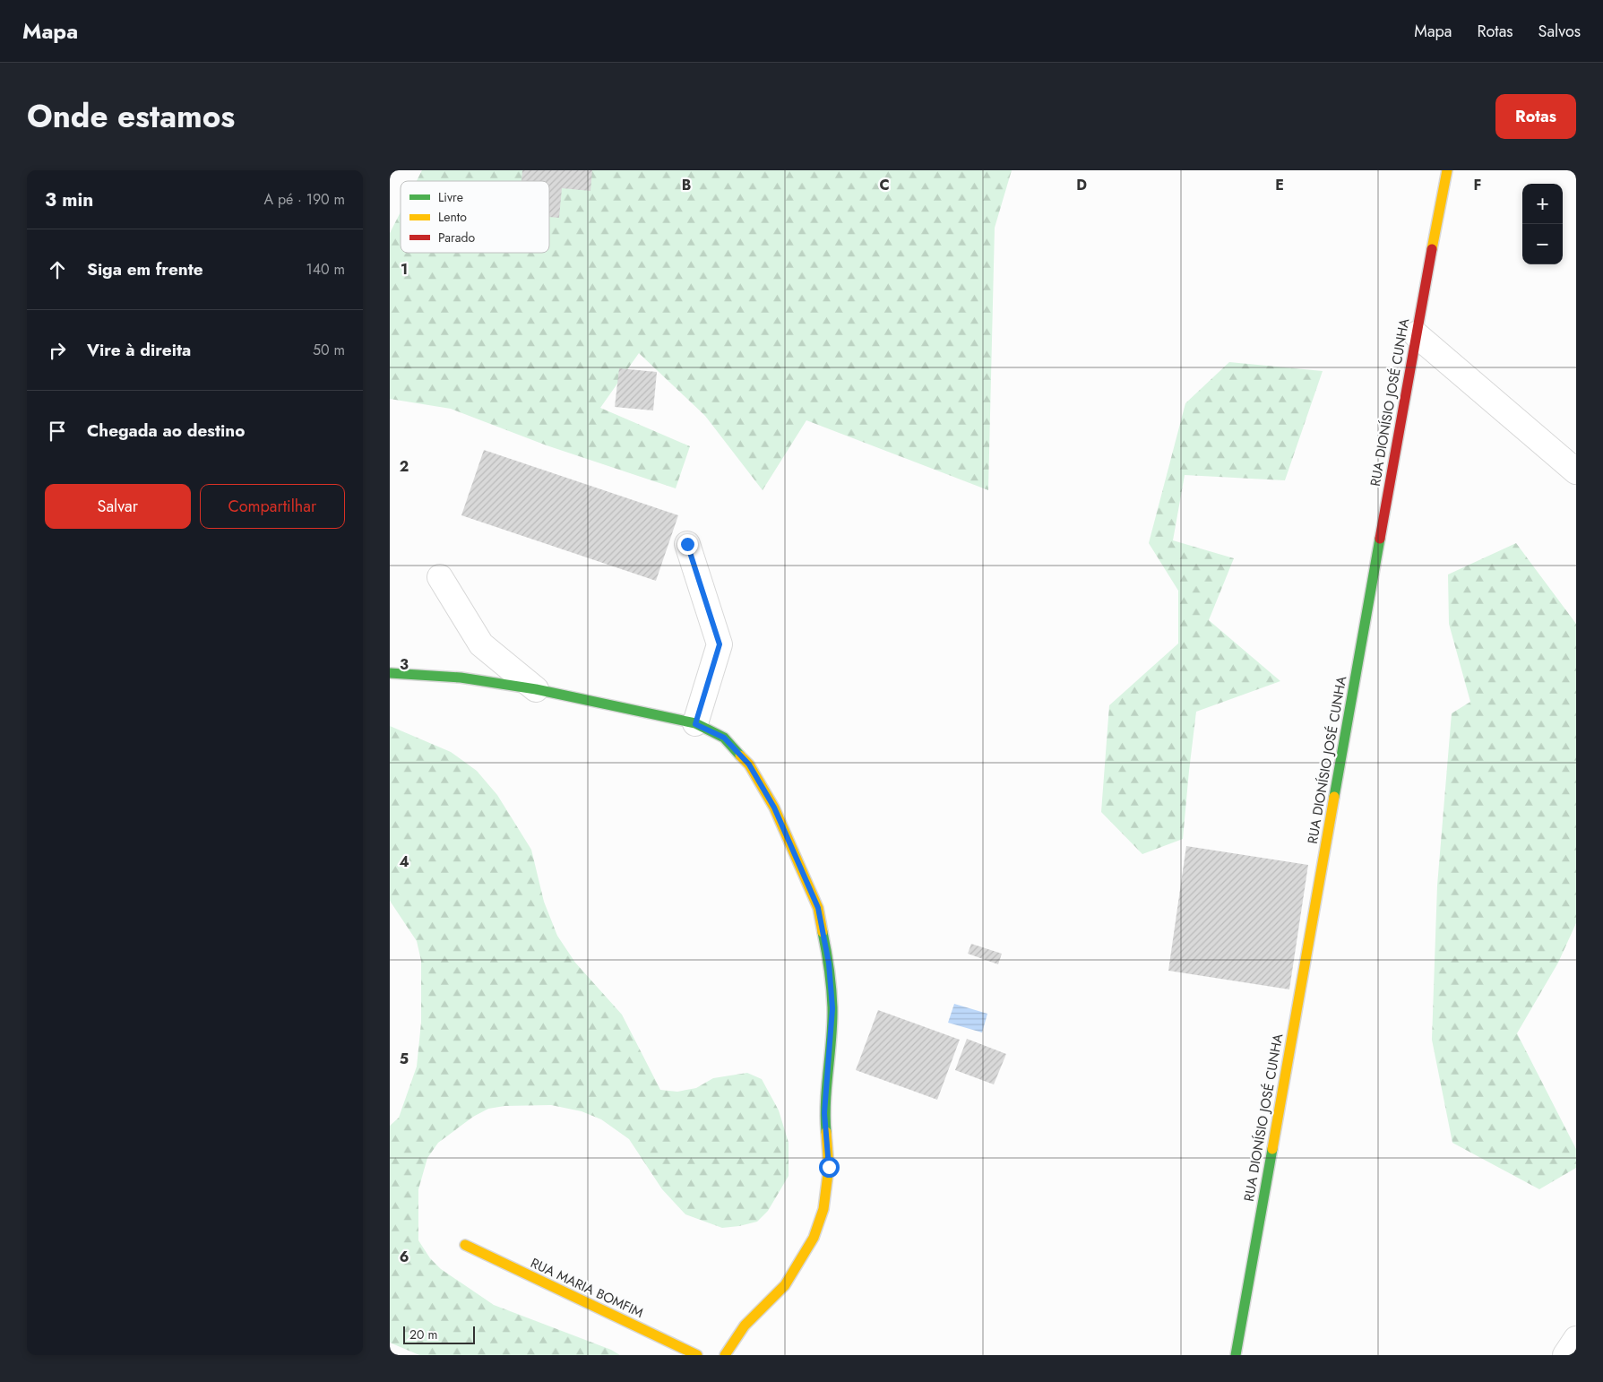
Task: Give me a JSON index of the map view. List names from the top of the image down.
{
  "streets": {
    "street": ["RUA DIONÍSIO JOSÉ CUNHA", "RUA MARIA BOMFIM"]
  },
  "legend": ["Livre", "Lento", "Parado"],
  "scale_bar": "20 m",
  "page": {
    "header": "Mapa",
    "nav": ["Mapa", "Rotas", "Salvos"],
    "title": "Onde estamos",
    "buttons": [
      "Rotas",
      ["Salvar", "Compartilhar"]
    ],
    "heading": ["3 min", "A pé · 190 m"],
    "map_buttons": ["+", "−"],
    "list": [
      ["Siga em frente", "140 m"],
      ["Vire à direita", "50 m"],
      "Chegada ao destino"
    ],
    "scale": "20 m"
  },
  "grid": {
    "columns": [
      "B",
      "C",
      "D",
      "E",
      "F"
    ],
    "rows": [
      "1",
      "2",
      "3",
      "4",
      "5",
      "6"
    ]
  }
}
